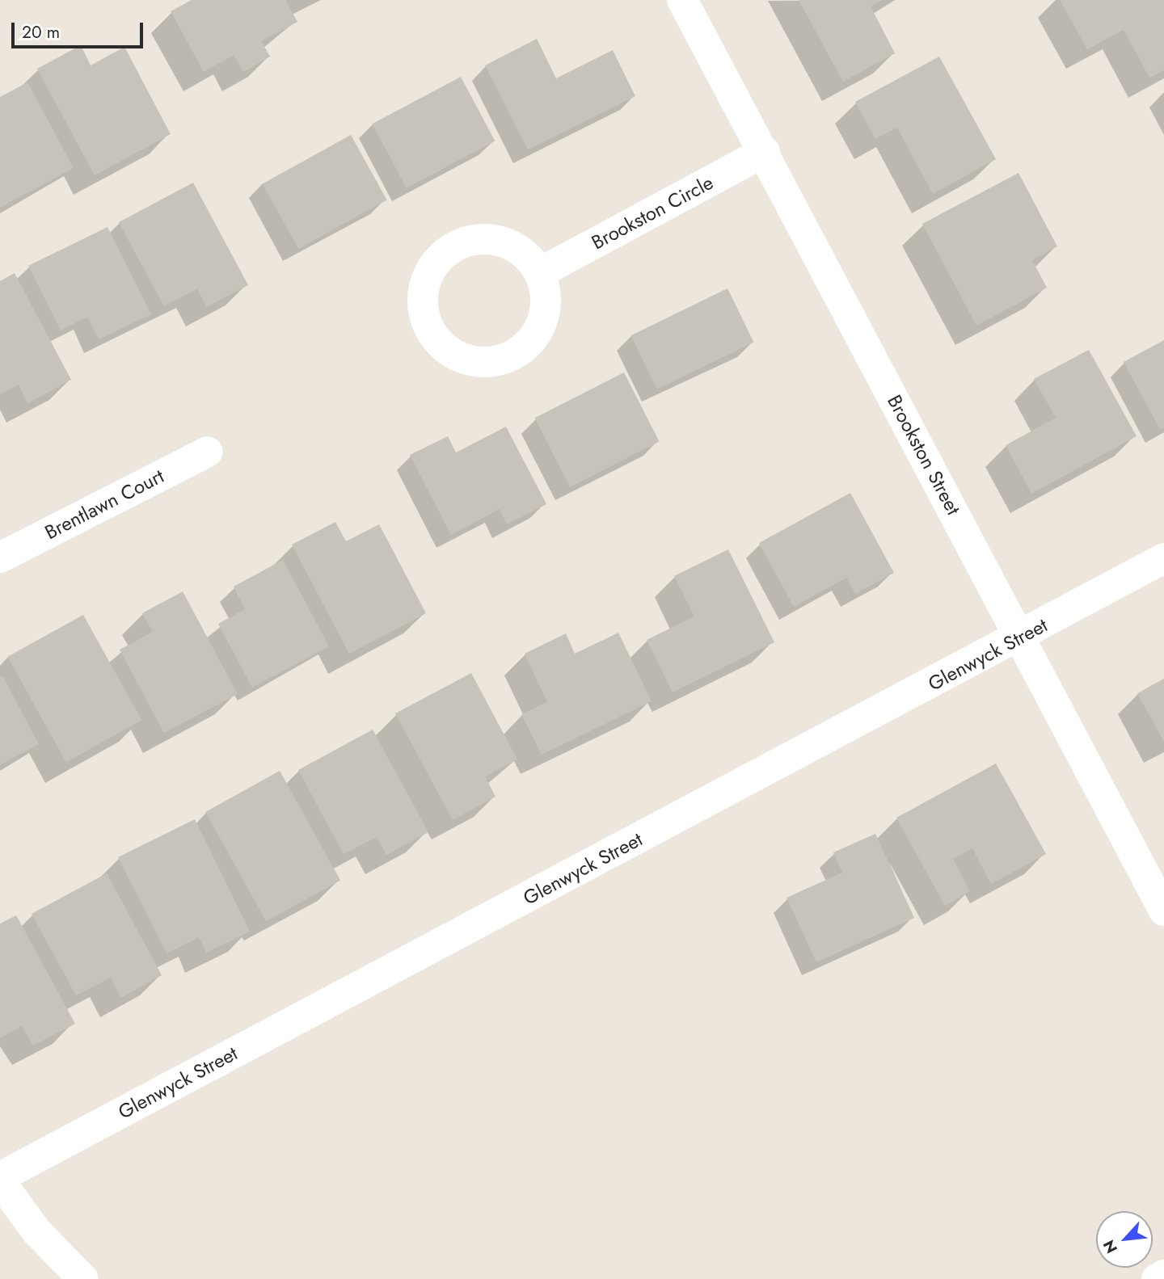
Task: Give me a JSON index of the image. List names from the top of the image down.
{
  "streets": {
    "street": [
      "Brookston Circle",
      "Brookston Street",
      "Brentlawn Court",
      "Glenwyck Street"
    ]
  },
  "crossings": [
    ["Brookston Circle", "Brookston Street"],
    ["Brookston Street", "Glenwyck Street"]
  ],
  "scale_bar": "20 m",
  "north": "bottom left"
}
